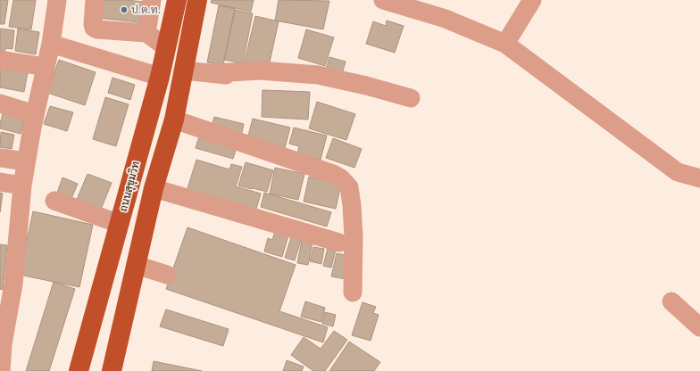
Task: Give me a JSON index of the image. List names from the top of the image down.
{
  "streets": {
    "main road": ["ถนนสุขุมวิท"]
  },
  "places": ["ป.ต.ท."]
}
